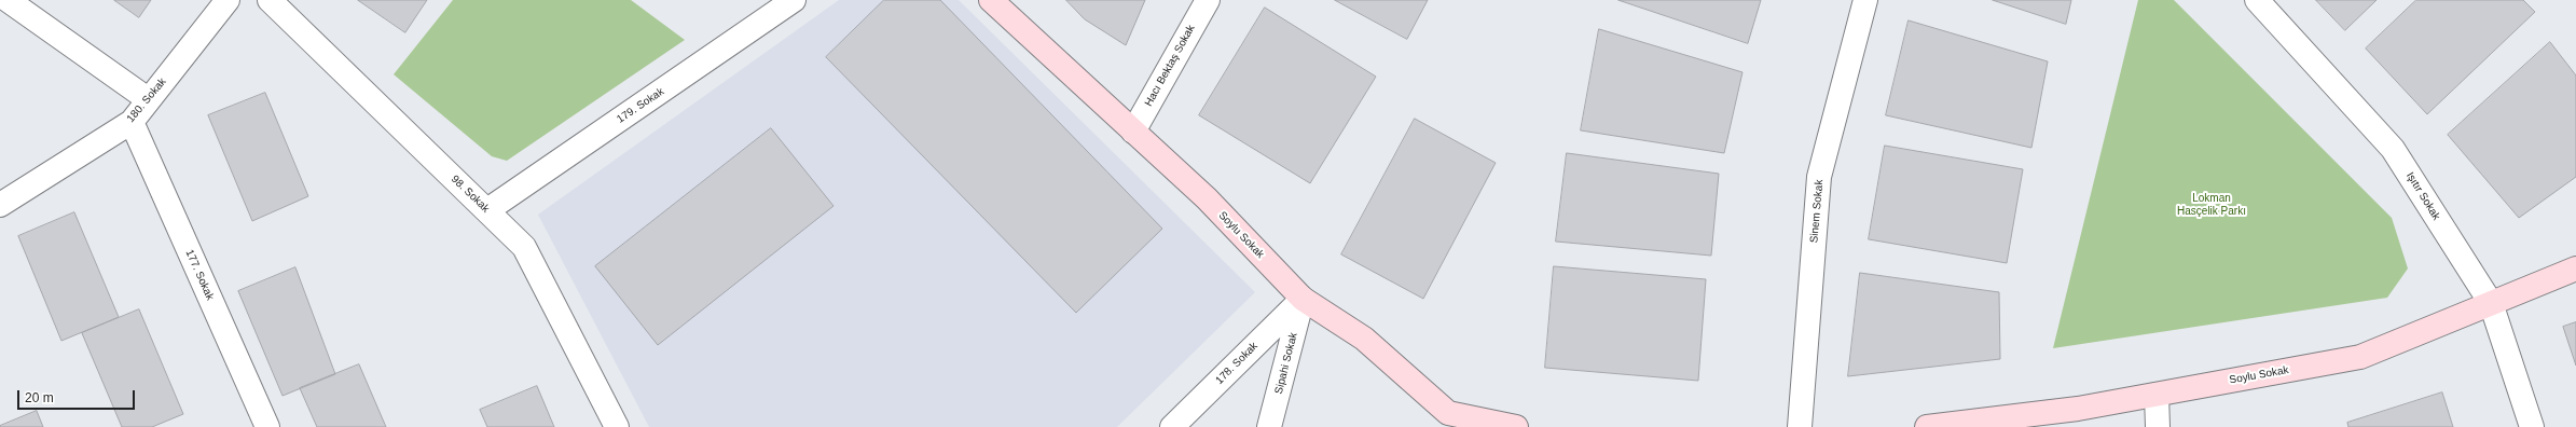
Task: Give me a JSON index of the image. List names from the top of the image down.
{
  "streets": {
    "street": [
      "Hacı Bektaş Sokak",
      "180. Sokak",
      "179. Sokak",
      "98. Sokak",
      "Işıtır Sokak",
      "Sinem Sokak",
      "Soylu Sokak",
      "177. Sokak",
      "178. Sokak",
      "Sipahi Sokak"
    ]
  },
  "crossings": [
    ["Hacı Bektaş Sokak", "Soylu Sokak"],
    ["180. Sokak", "177. Sokak"],
    ["179. Sokak", "98. Sokak"],
    ["Işıtır Sokak", "Soylu Sokak"],
    ["Soylu Sokak", "178. Sokak"],
    ["Soylu Sokak", "Sipahi Sokak"],
    ["178. Sokak", "Sipahi Sokak"]
  ],
  "parks": ["Lokman Hasçelik Parkı"],
  "scale_bar": "20 m"
}
